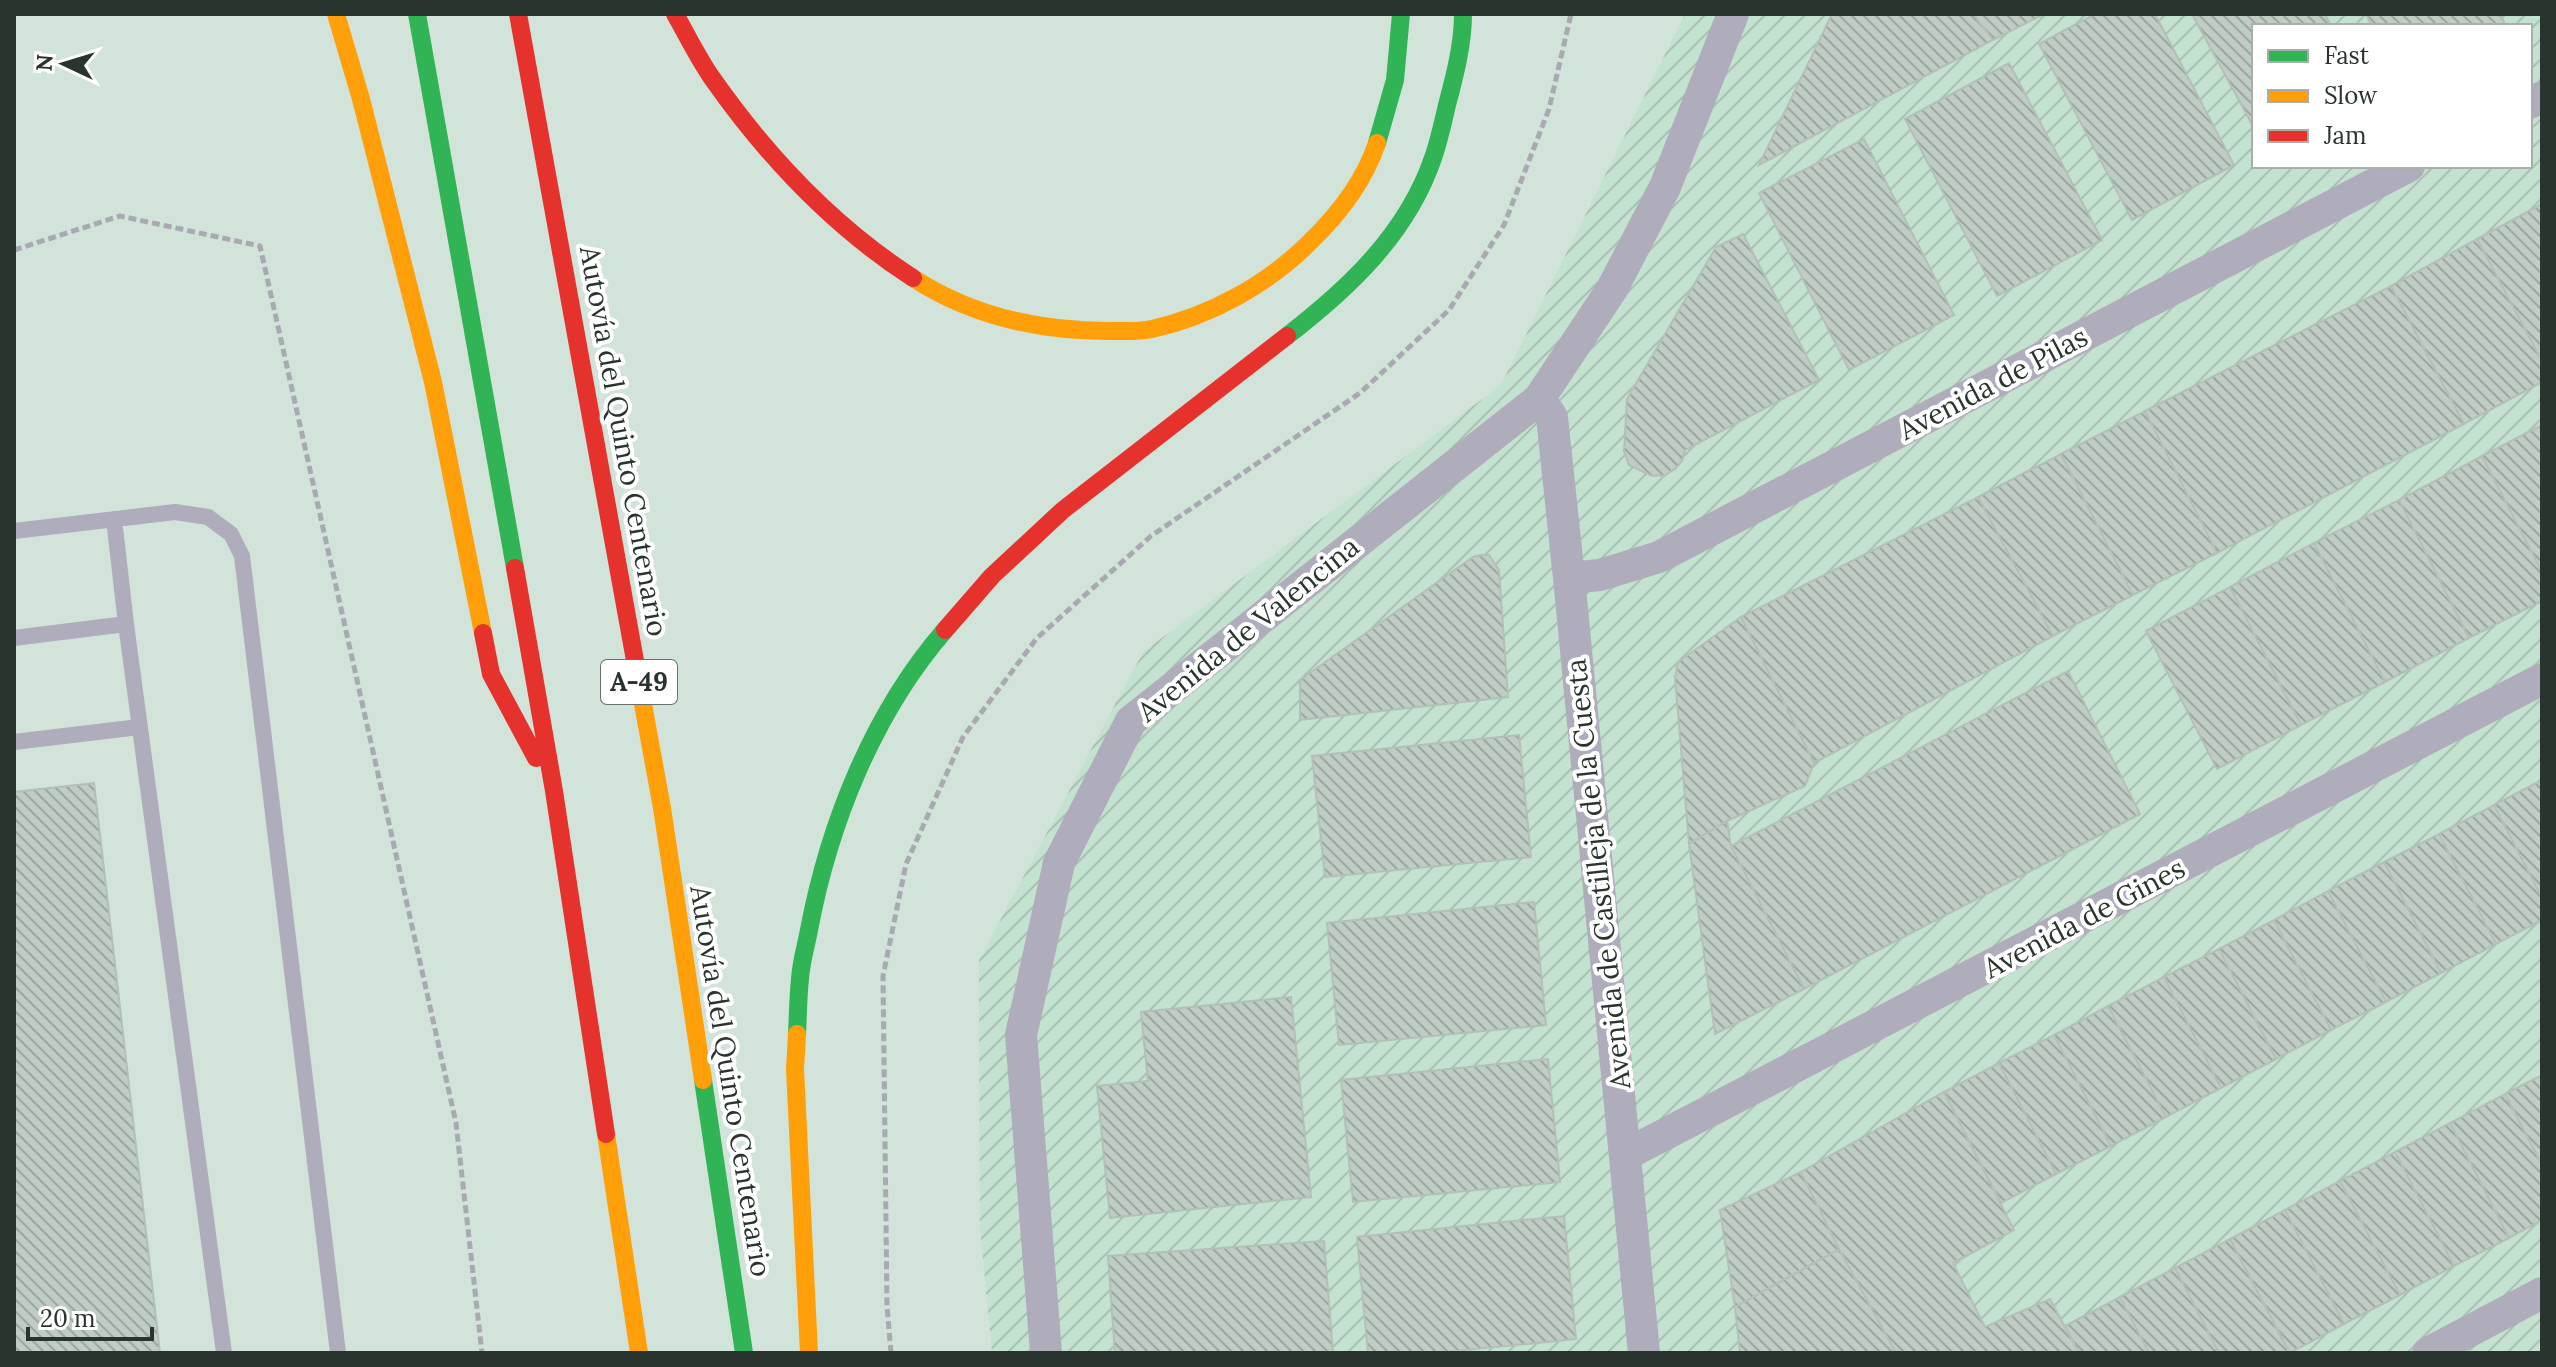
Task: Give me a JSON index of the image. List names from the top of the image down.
{
  "streets": {
    "highway": ["Autovía del Quinto Centenario", "A-49"],
    "street": [
      "Avenida de Pilas",
      "Avenida de Valencina",
      "Avenida de Castilleja de la Cuesta",
      "Avenida de Gines"
    ]
  },
  "crossings": [
    ["Avenida de Pilas", "Avenida de Castilleja de la Cuesta"],
    ["Avenida de Valencina", "Avenida de Castilleja de la Cuesta"],
    ["Avenida de Castilleja de la Cuesta", "Avenida de Gines"]
  ],
  "legend": ["Fast", "Slow", "Jam"],
  "scale_bar": "20 m",
  "north": "left"
}
